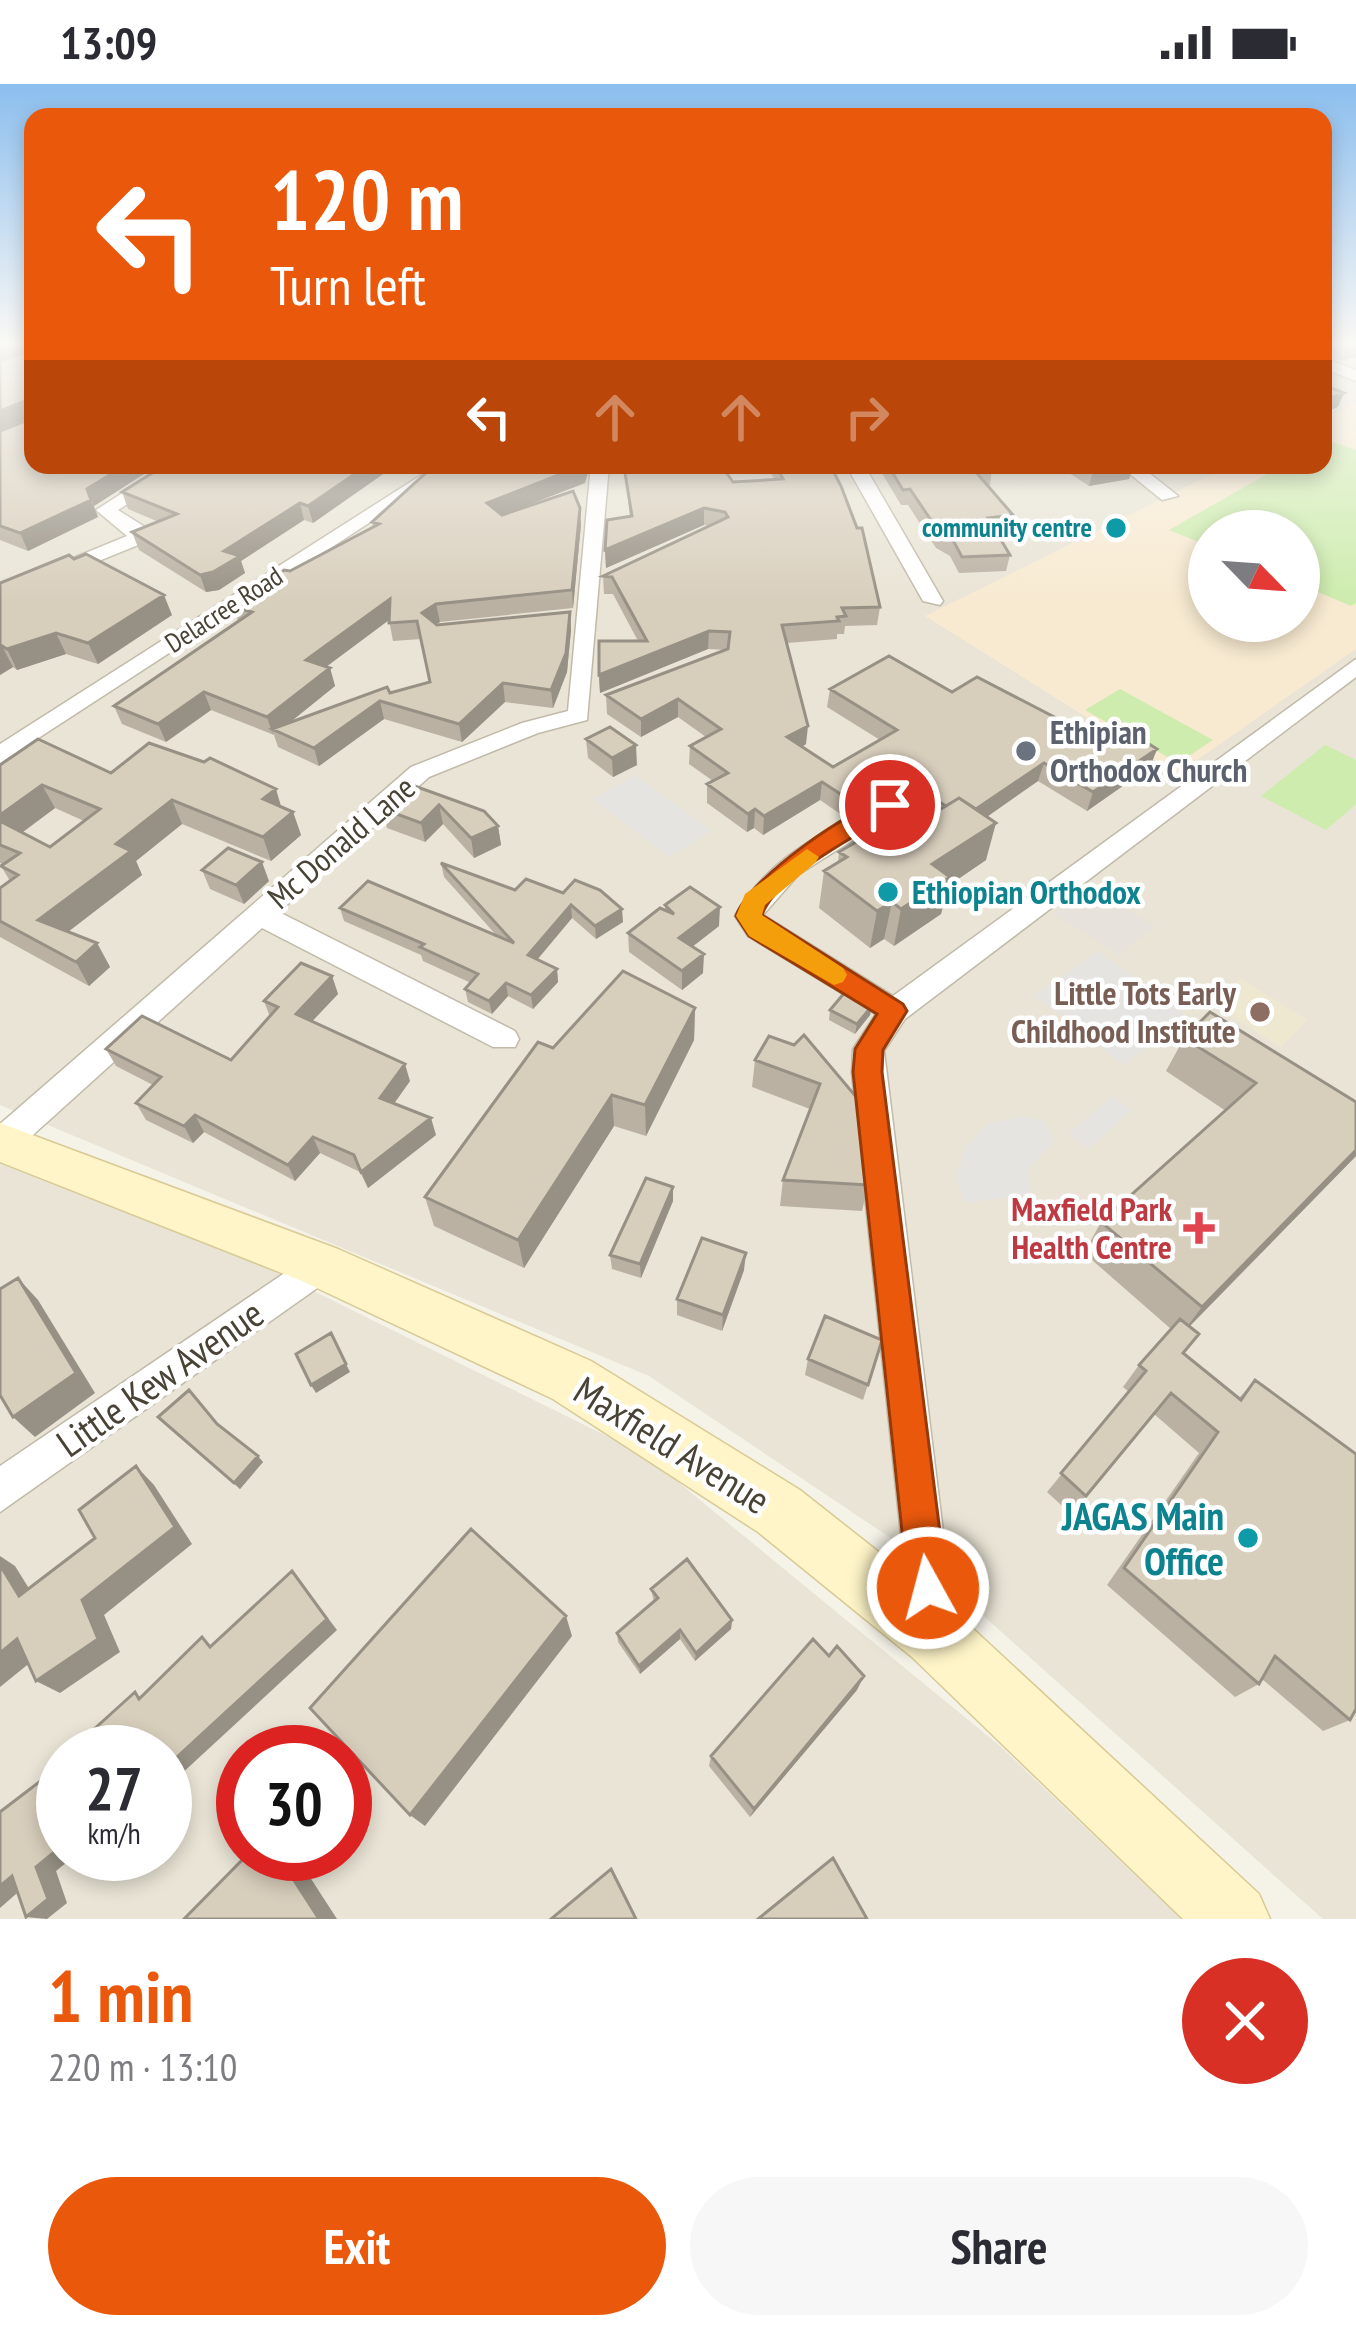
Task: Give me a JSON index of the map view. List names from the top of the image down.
{
  "streets": {
    "main road": ["Maxfield Avenue"],
    "street": ["Delacree Road", "Mc Donald Lane", "Little Kew Avenue"]
  },
  "crossings": [
    ["Mc Donald Lane", "Maxfield Avenue"],
    ["Little Kew Avenue", "Maxfield Avenue"]
  ],
  "places": {
    "other": [
      "community centre",
      "Ethipian Orthodox Church",
      "Ethiopian Orthodox",
      "Little Tots Early Childhood Institute",
      "JAGAS Main Office"
    ],
    "health": ["Maxfield Park Health Centre"]
  },
  "north": "bottom right",
  "page": {
    "status": "13:09",
    "turn": ["120 m", "Turn left"],
    "speed": "27 km/h",
    "limit": "30",
    "heading": ["1 min", "220 m · 13:10"],
    "buttons": ["Exit", "Share"]
  }
}
